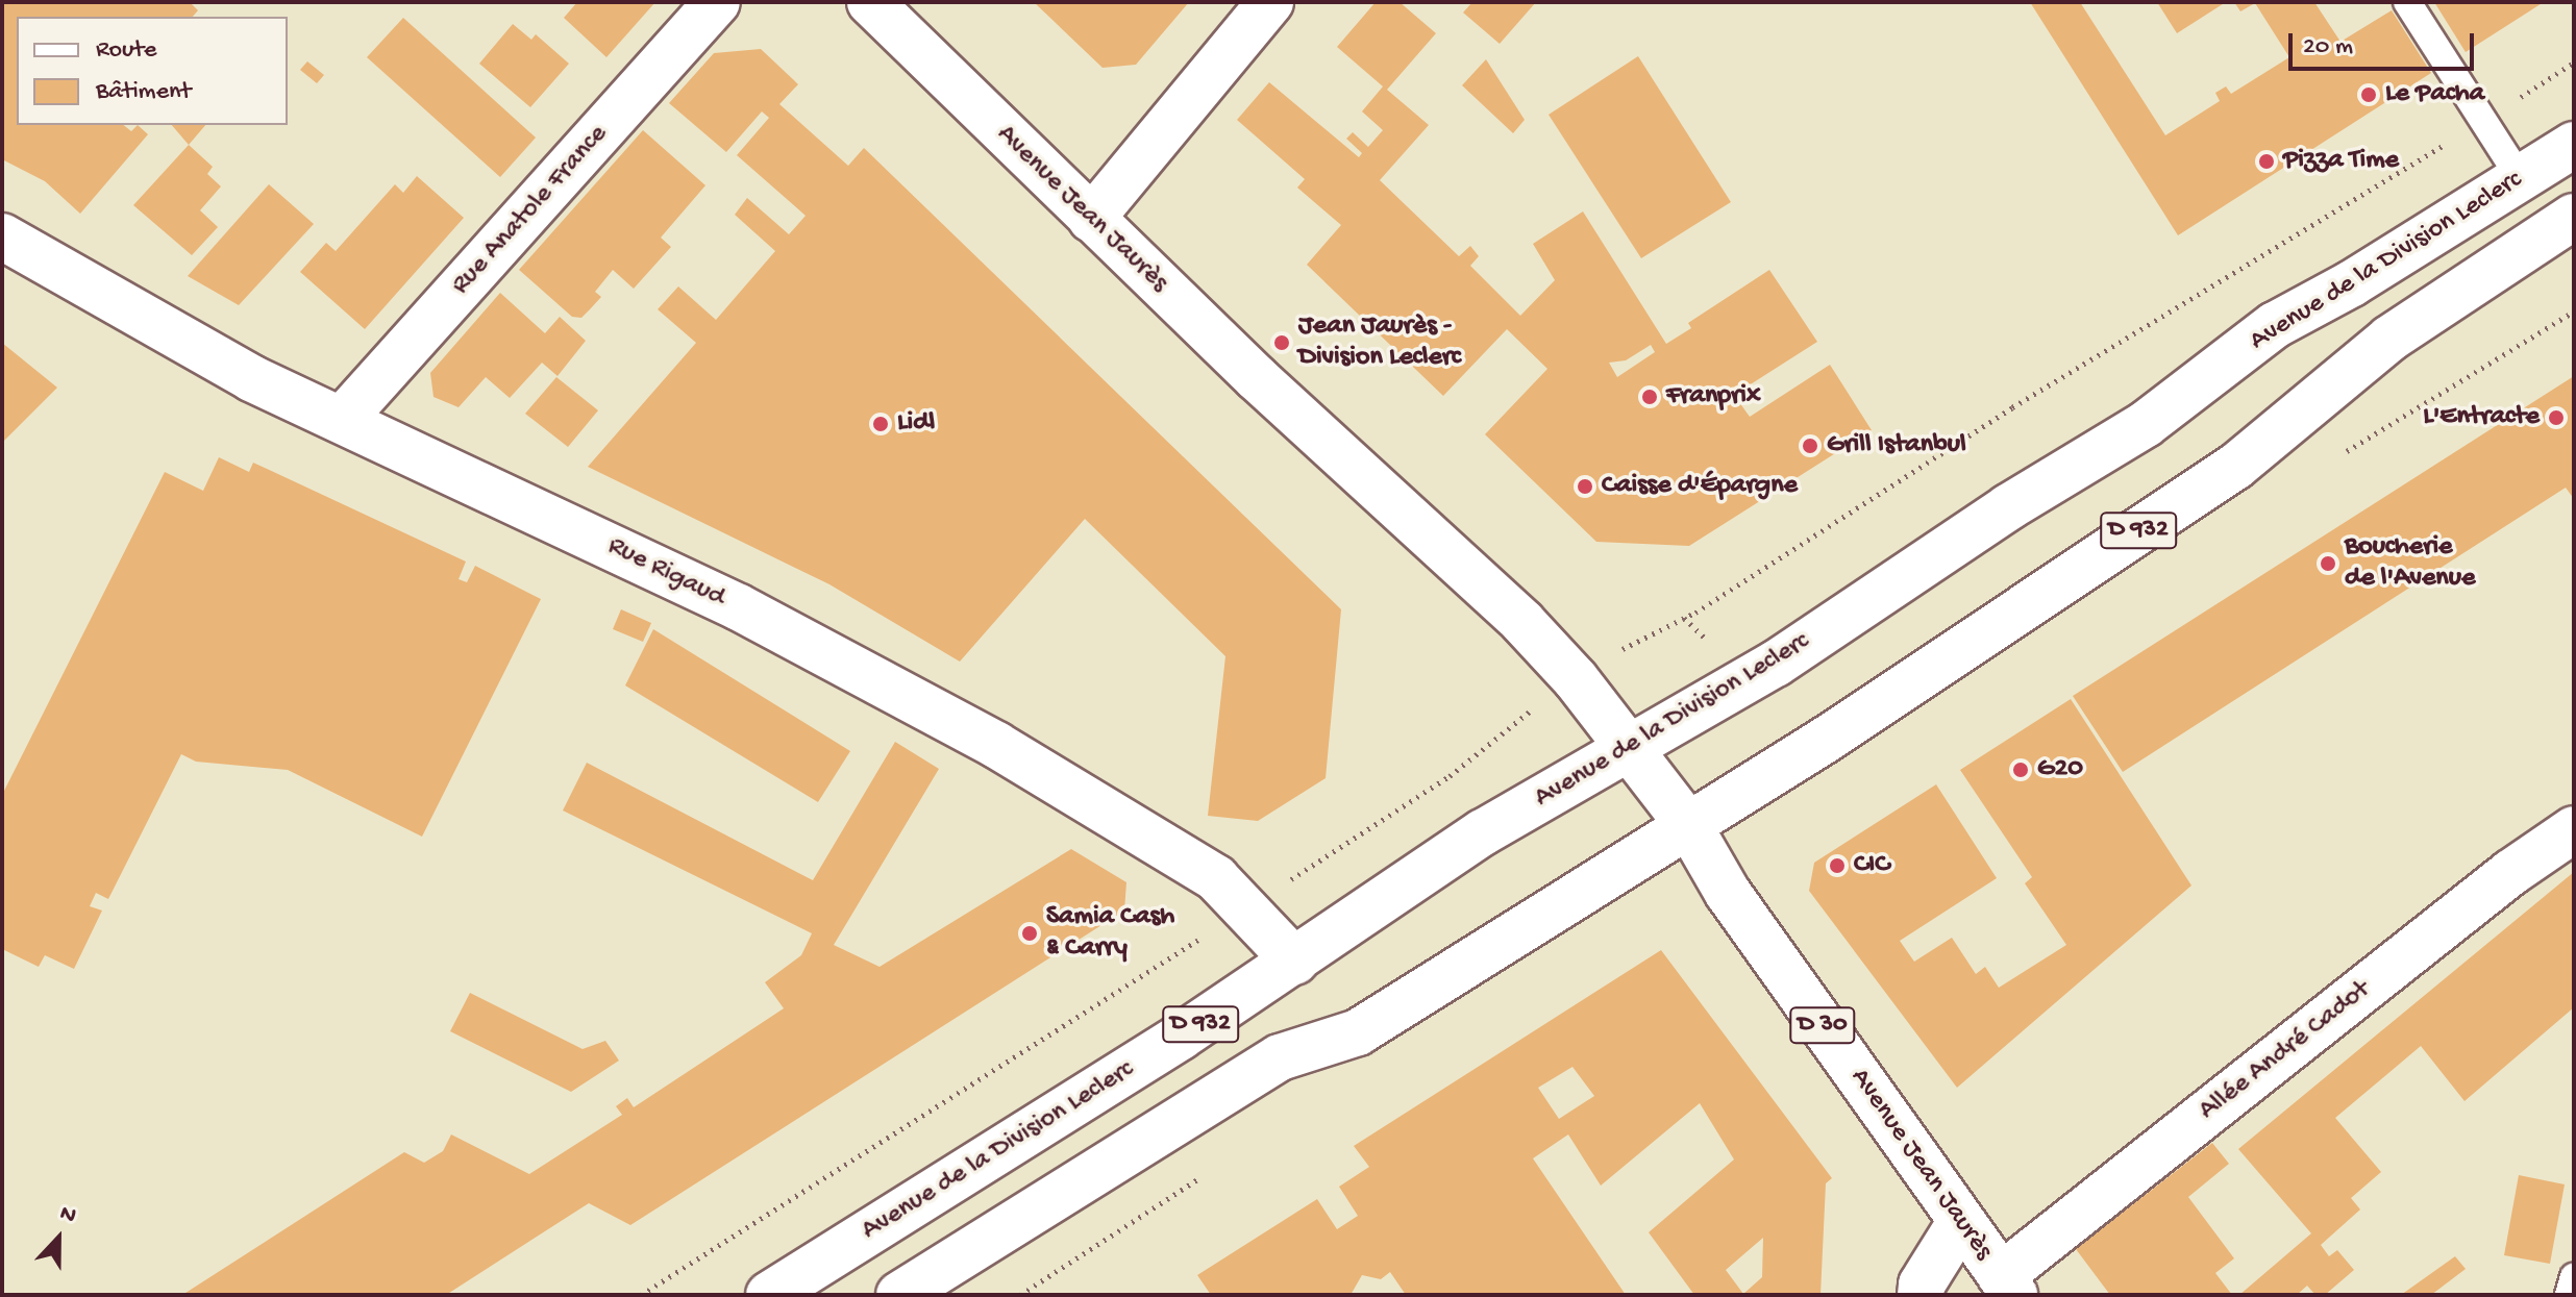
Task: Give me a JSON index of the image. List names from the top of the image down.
{
  "streets": {
    "main road": [
      "Avenue Jean Jaurès",
      "Rue Anatole France",
      "Avenue de la Division Leclerc",
      "D 932",
      "Rue Rigaud",
      "D 30",
      "Allée André Cadot"
    ]
  },
  "crossings": [
    ["Avenue Jean Jaurès", "Avenue de la Division Leclerc"],
    ["Avenue Jean Jaurès", "D 932"],
    ["Avenue Jean Jaurès", "Allée André Cadot"],
    ["Rue Anatole France", "Rue Rigaud"],
    ["Avenue de la Division Leclerc", "Rue Rigaud"]
  ],
  "places": [
    "Le Pacha",
    "Pizza Time",
    "Jean Jaurès - Division Leclerc",
    "Franprix",
    "L'Entracte",
    "Lidl",
    "Grill Istanbul",
    "Caisse d'Épargne",
    "Boucherie de l'Avenue",
    "G20",
    "CIC",
    "Samia Cash & Carry"
  ],
  "legend": ["Route", "Bâtiment"],
  "scale_bar": "20 m",
  "north": "top"
}
